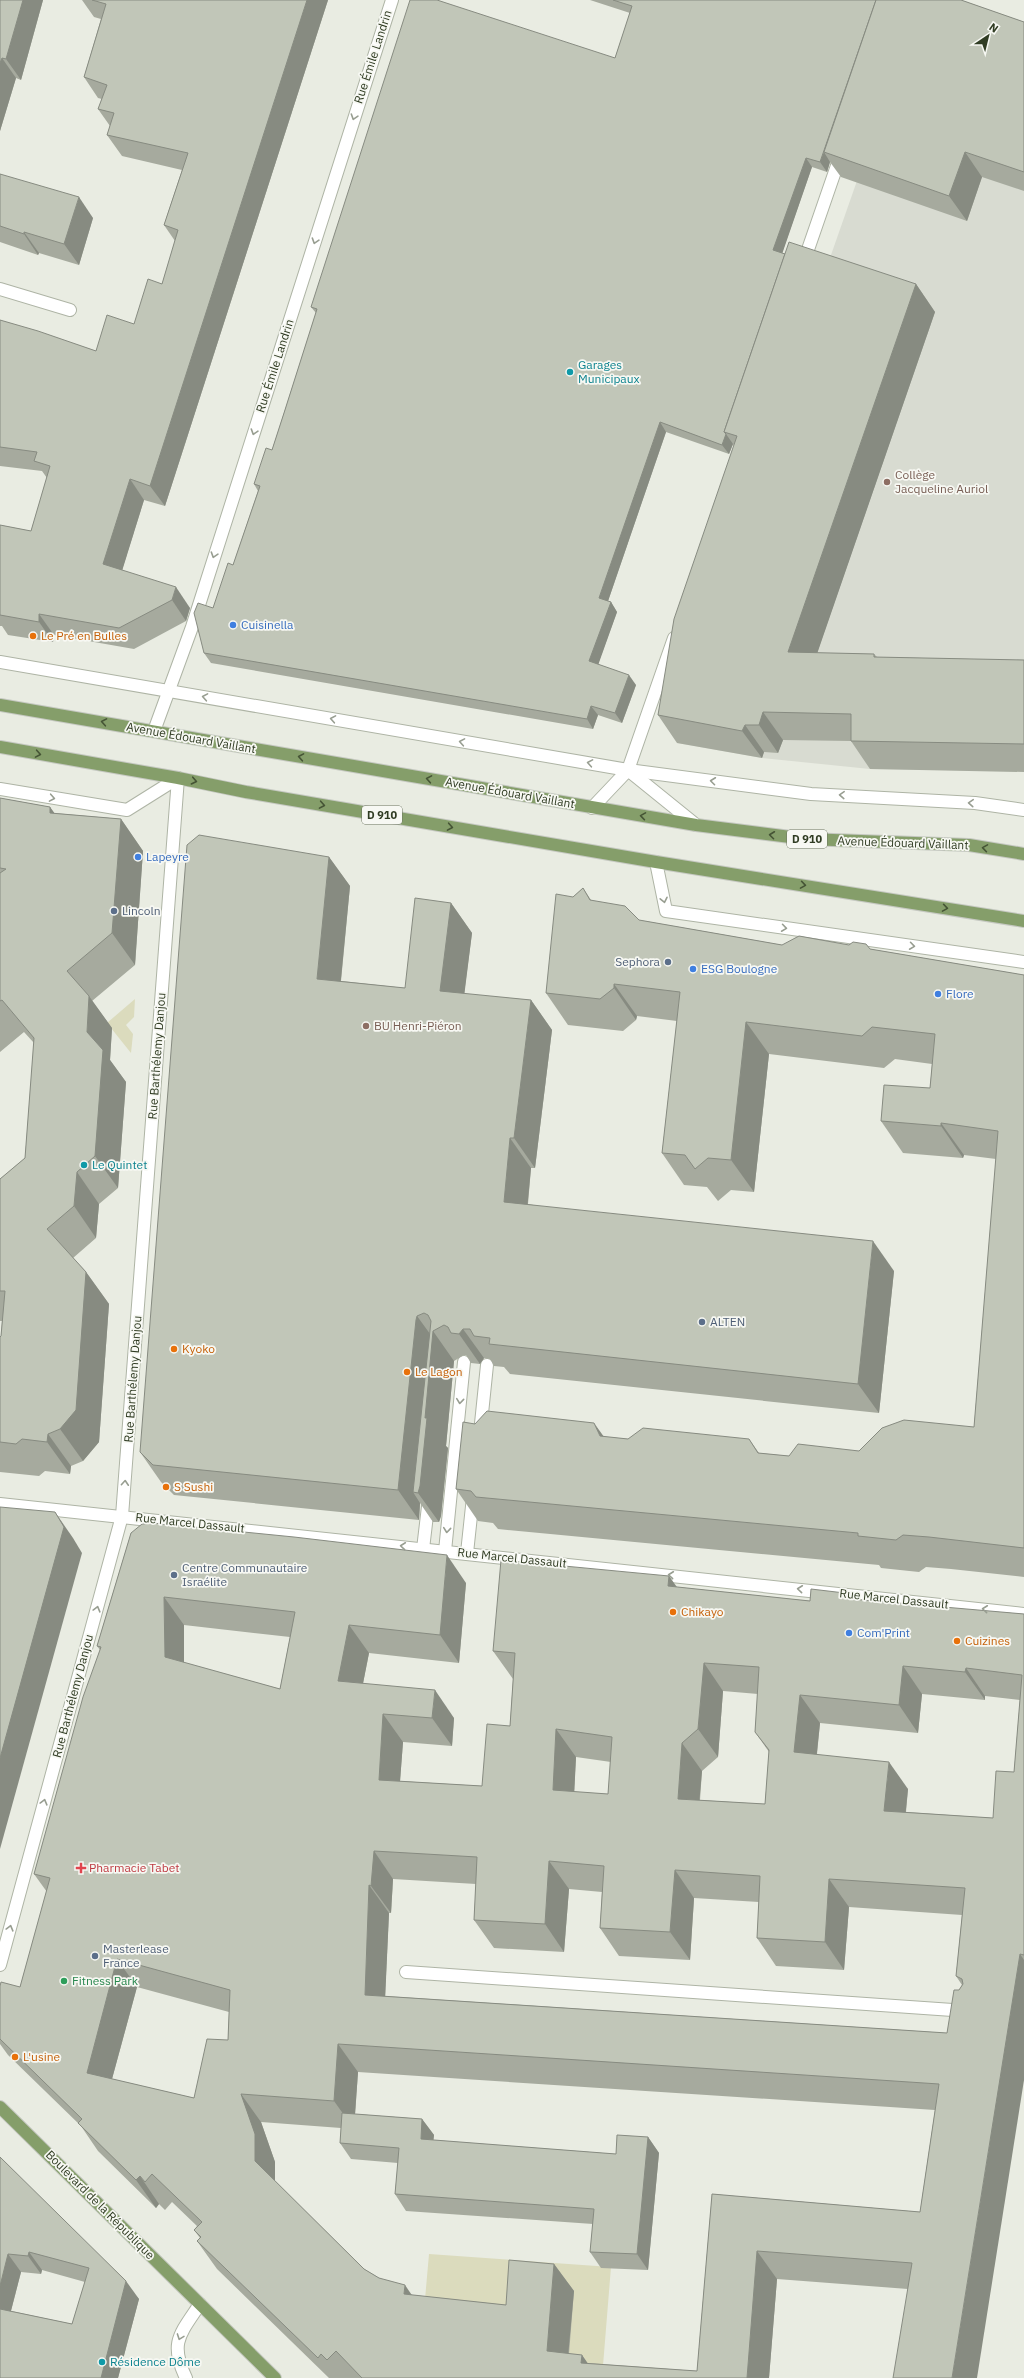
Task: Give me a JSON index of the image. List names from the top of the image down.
{
  "streets": {
    "main road": ["Avenue Édouard Vaillant", "D 910", "Boulevard de la République"],
    "street": ["Rue Émile Landrin", "Rue Barthélemy Danjou", "Rue Marcel Dassault"]
  },
  "crossings": [
    ["Rue Émile Landrin", "Avenue Édouard Vaillant"],
    ["D 910", "Rue Barthélemy Danjou"],
    ["Rue Barthélemy Danjou", "Rue Marcel Dassault"]
  ],
  "one_way": ["Rue Émile Landrin", "Rue Barthélemy Danjou", "Rue Marcel Dassault"],
  "places": {
    "other": [
      "Garages Municipaux",
      "Collège Jacqueline Auriol",
      "Cuisinella",
      "Le Pré en Bulles",
      "Lapeyre",
      "Lincoln",
      "Sephora",
      "ESG Boulogne",
      "Flore",
      "BU Henri-Piéron",
      "Le Quintet",
      "ALTEN",
      "Kyoko",
      "Le Lagon",
      "S Sushi",
      "Centre Communautaire Israélite",
      "Chikayo",
      "Com'Print",
      "Cuizines",
      "Masterlease France",
      "Fitness Park",
      "L'usine",
      "Résidence Dôme"
    ],
    "health": ["Pharmacie Tabet"]
  },
  "north": "top right"
}
